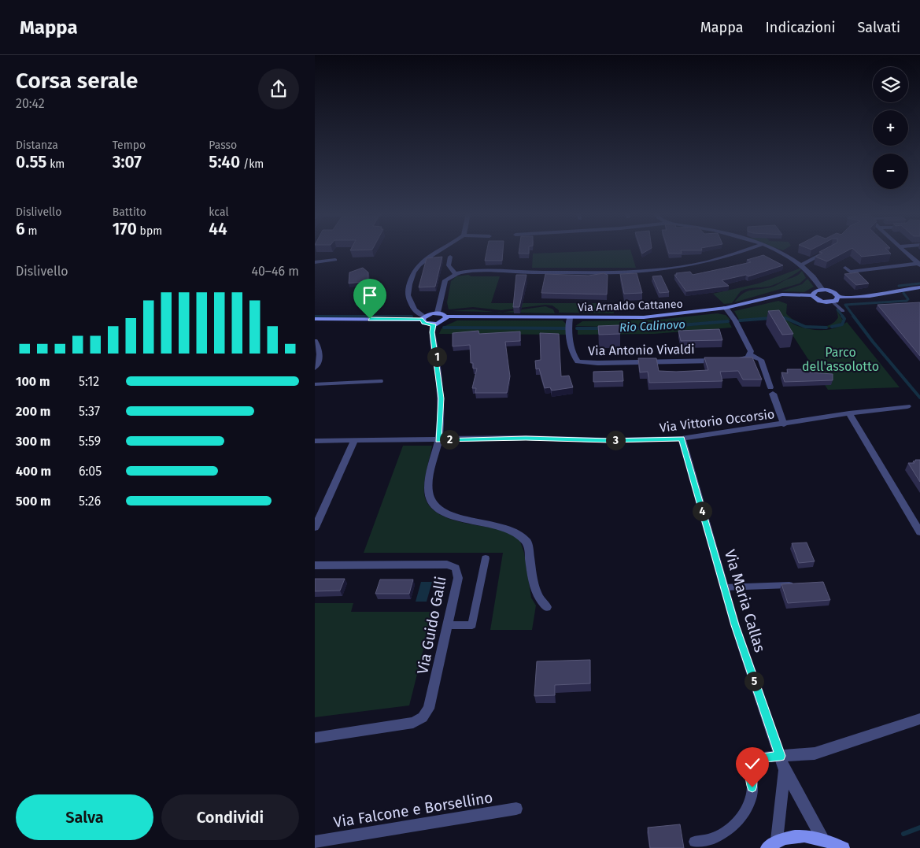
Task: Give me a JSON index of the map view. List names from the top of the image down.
{
  "streets": {
    "street": [
      "Via Arnaldo Cattaneo",
      "Via Antonio Vivaldi",
      "Via Vittorio Occorsio",
      "Via Maria Callas",
      "Via Guido Galli",
      "Via Falcone e Borsellino"
    ]
  },
  "crossings": [
    ["Via Arnaldo Cattaneo", "Via Antonio Vivaldi"],
    ["Via Vittorio Occorsio", "Via Maria Callas"]
  ],
  "water": ["Rio Calinovo"],
  "parks": ["Parco dell'assolotto"],
  "page": {
    "header": "Mappa",
    "nav": ["Mappa", "Indicazioni", "Salvati"],
    "heading": ["Corsa serale", "20:42"],
    "map_buttons": ["+", "−"],
    "stats": [
      ["Distanza", "0.55 km"],
      ["Tempo", "3:07"],
      ["Passo", "5:40 /km"],
      ["Dislivello", "6 m"],
      ["Battito", "170 bpm"],
      ["kcal", "44"]
    ],
    "chart": ["Dislivello", "40–46 m"],
    "pins": [
      "1",
      "2",
      "3",
      "4",
      "5"
    ],
    "list": [
      {
        "name": "100 m",
        "note": "5:12"
      },
      {
        "name": "200 m",
        "note": "5:37"
      },
      {
        "name": "300 m",
        "note": "5:59"
      },
      {
        "name": "400 m",
        "note": "6:05"
      },
      {
        "name": "500 m",
        "note": "5:26"
      }
    ],
    "buttons": ["Salva", "Condividi"]
  }
}
